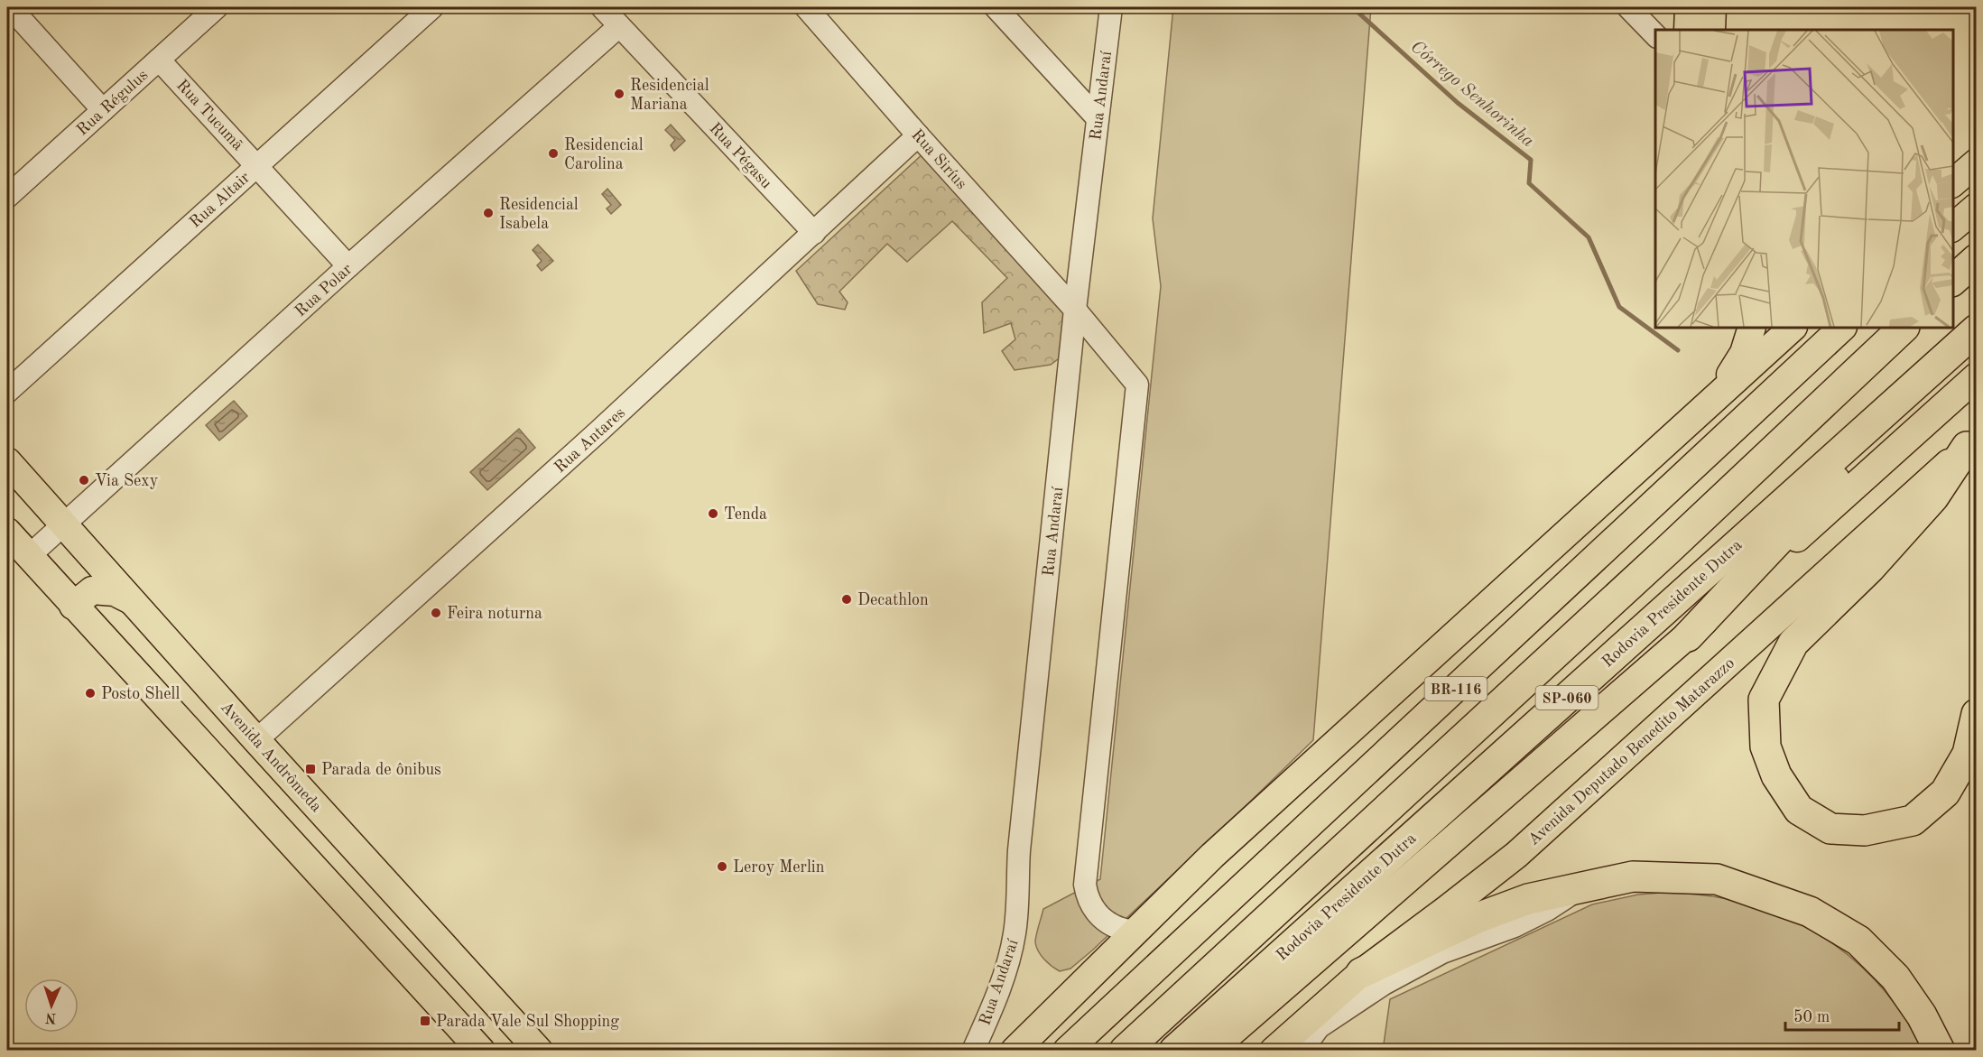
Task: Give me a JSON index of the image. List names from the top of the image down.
{
  "streets": {
    "highway": ["Rodovia Presidente Dutra", "SP-060"],
    "main road": ["BR-116", "Avenida Deputado Benedito Matarazzo", "Avenida Andrômeda"],
    "street": [
      "Rua Andaraí",
      "Rua Régulus",
      "Rua Tucumã",
      "Rua Pégasu",
      "Rua Siríus",
      "Rua Altair",
      "Rua Polar",
      "Rua Antares"
    ]
  },
  "crossings": [
    ["Rua Andaraí", "Rua Siríus"],
    ["Rua Régulus", "Rua Tucumã"],
    ["Rua Tucumã", "Rua Altair"],
    ["Rua Tucumã", "Rua Polar"],
    ["Rua Pégasu", "Rua Polar"],
    ["Rua Pégasu", "Rua Antares"],
    ["Rua Siríus", "Rua Antares"],
    ["Rua Polar", "Avenida Andrômeda"],
    ["Rua Antares", "Avenida Andrômeda"]
  ],
  "water": ["Córrego Senhorinha"],
  "places": {
    "other": [
      "Residencial Mariana",
      "Residencial Carolina",
      "Residencial Isabela",
      "Via Sexy",
      "Tenda",
      "Decathlon",
      "Feira noturna",
      "Posto Shell",
      "Leroy Merlin"
    ],
    "transit": ["Parada de ônibus", "Parada Vale Sul Shopping"]
  },
  "scale_bar": "50 m",
  "north": "bottom"
}
